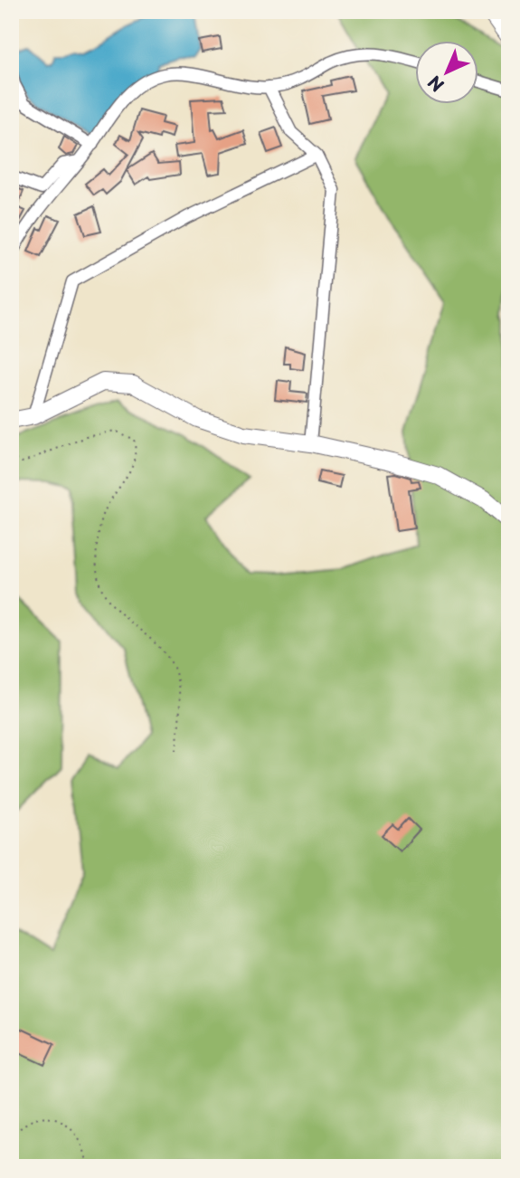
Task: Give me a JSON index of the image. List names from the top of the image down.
{
  "north": "bottom left"
}
